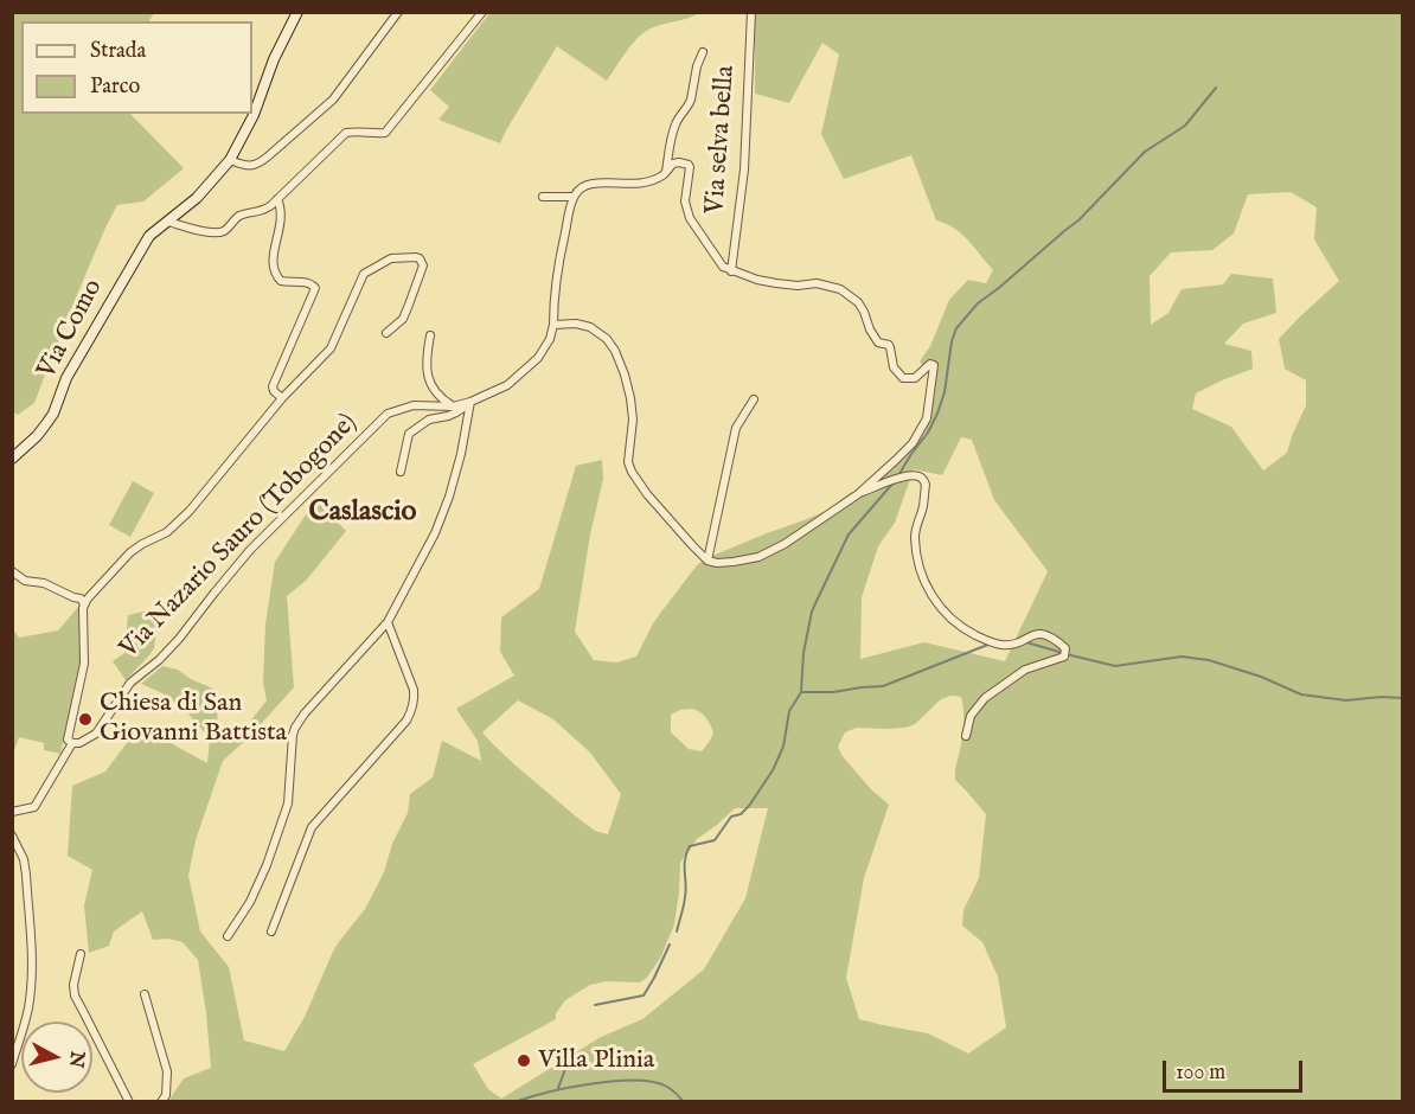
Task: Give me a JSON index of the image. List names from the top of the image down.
{
  "streets": {
    "street": ["Via selva bella", "Via Como", "Via Nazario Sauro (Tobogone)"]
  },
  "districts": ["Caslascio"],
  "places": ["Chiesa di San Giovanni Battista", "Villa Plinia"],
  "legend": ["Strada", "Parco"],
  "scale_bar": "100 m",
  "north": "right"
}
